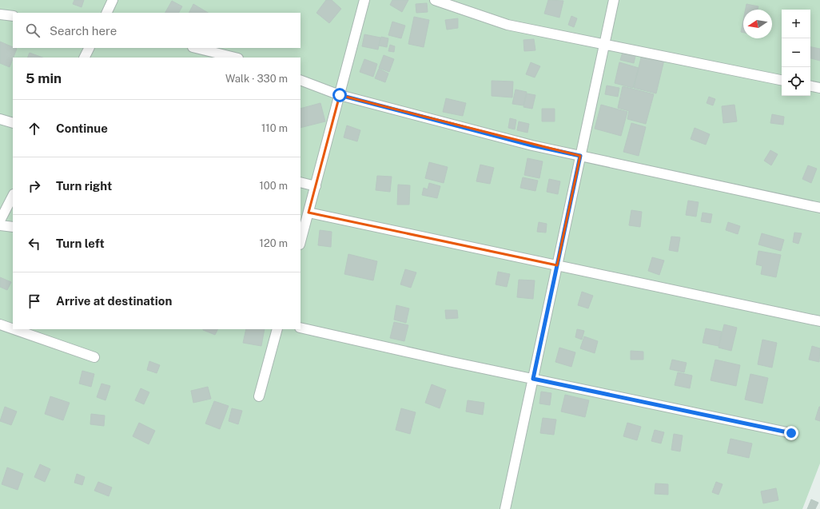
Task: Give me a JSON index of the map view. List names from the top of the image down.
{
  "north": "left",
  "page": {
    "map_buttons": ["+", "−"],
    "search": "Search here",
    "heading": ["5 min", "Walk · 330 m"],
    "list": [
      ["Continue", "110 m"],
      ["Turn right", "100 m"],
      ["Turn left", "120 m"],
      "Arrive at destination"
    ]
  }
}
